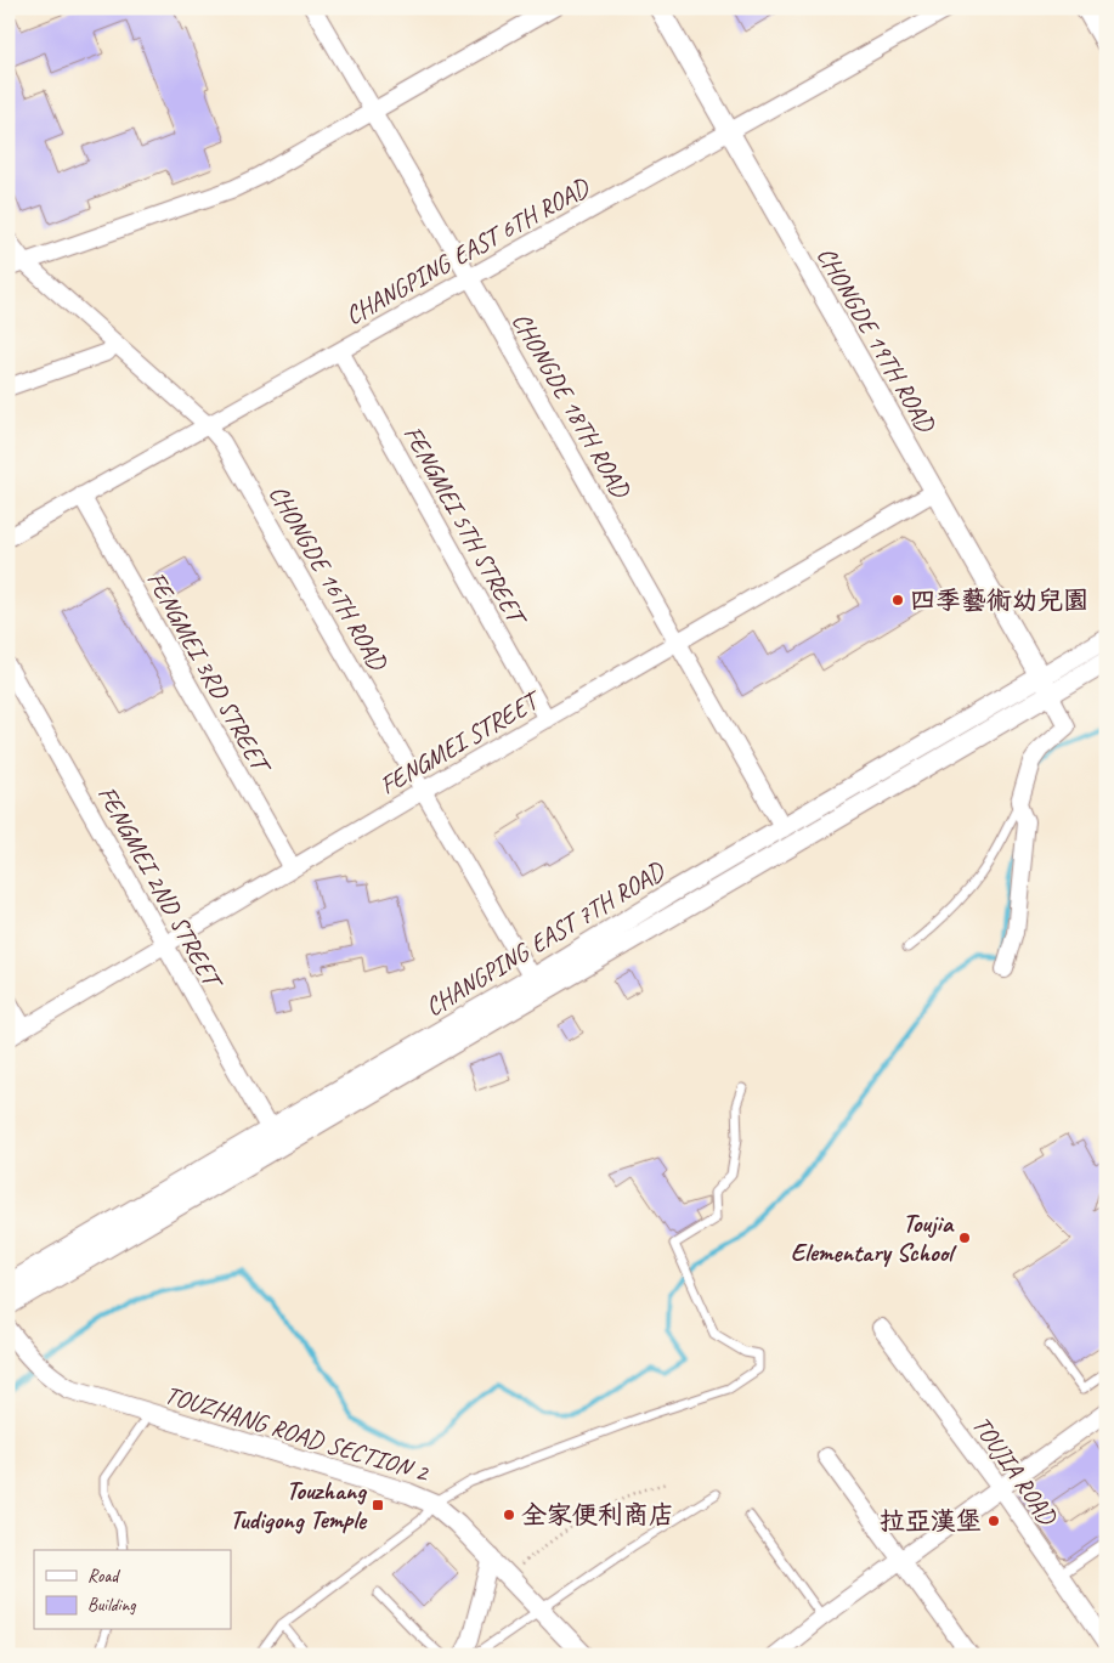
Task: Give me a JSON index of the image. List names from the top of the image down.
{
  "streets": {
    "street": [
      "CHANGPING EAST 6TH ROAD",
      "CHONGDE 19TH ROAD",
      "CHONGDE 18TH ROAD",
      "FENGMEI 5TH STREET",
      "CHONGDE 16TH ROAD",
      "FENGMEI 3RD STREET",
      "FENGMEI STREET",
      "FENGMEI 2ND STREET",
      "CHANGPING EAST 7TH ROAD",
      "TOUZHANG ROAD SECTION 2",
      "TOUJIA ROAD"
    ]
  },
  "crossings": [
    ["CHANGPING EAST 6TH ROAD", "CHONGDE 19TH ROAD"],
    ["CHANGPING EAST 6TH ROAD", "CHONGDE 18TH ROAD"],
    ["CHANGPING EAST 6TH ROAD", "FENGMEI 5TH STREET"],
    ["CHANGPING EAST 6TH ROAD", "CHONGDE 16TH ROAD"],
    ["CHANGPING EAST 6TH ROAD", "FENGMEI 3RD STREET"],
    ["CHONGDE 19TH ROAD", "FENGMEI STREET"],
    ["CHONGDE 19TH ROAD", "CHANGPING EAST 7TH ROAD"],
    ["CHONGDE 18TH ROAD", "FENGMEI STREET"],
    ["CHONGDE 18TH ROAD", "CHANGPING EAST 7TH ROAD"],
    ["FENGMEI 5TH STREET", "FENGMEI STREET"],
    ["CHONGDE 16TH ROAD", "FENGMEI STREET"],
    ["CHONGDE 16TH ROAD", "CHANGPING EAST 7TH ROAD"],
    ["FENGMEI 3RD STREET", "FENGMEI STREET"],
    ["FENGMEI STREET", "FENGMEI 2ND STREET"],
    ["FENGMEI 2ND STREET", "CHANGPING EAST 7TH ROAD"]
  ],
  "places": {
    "other": [
      "四季藝術幼兒園",
      "Toujia Elementary School",
      "全家便利商店",
      "拉亞漢堡"
    ],
    "transit": ["Touzhang Tudigong Temple"]
  },
  "legend": ["Road", "Building"]
}
